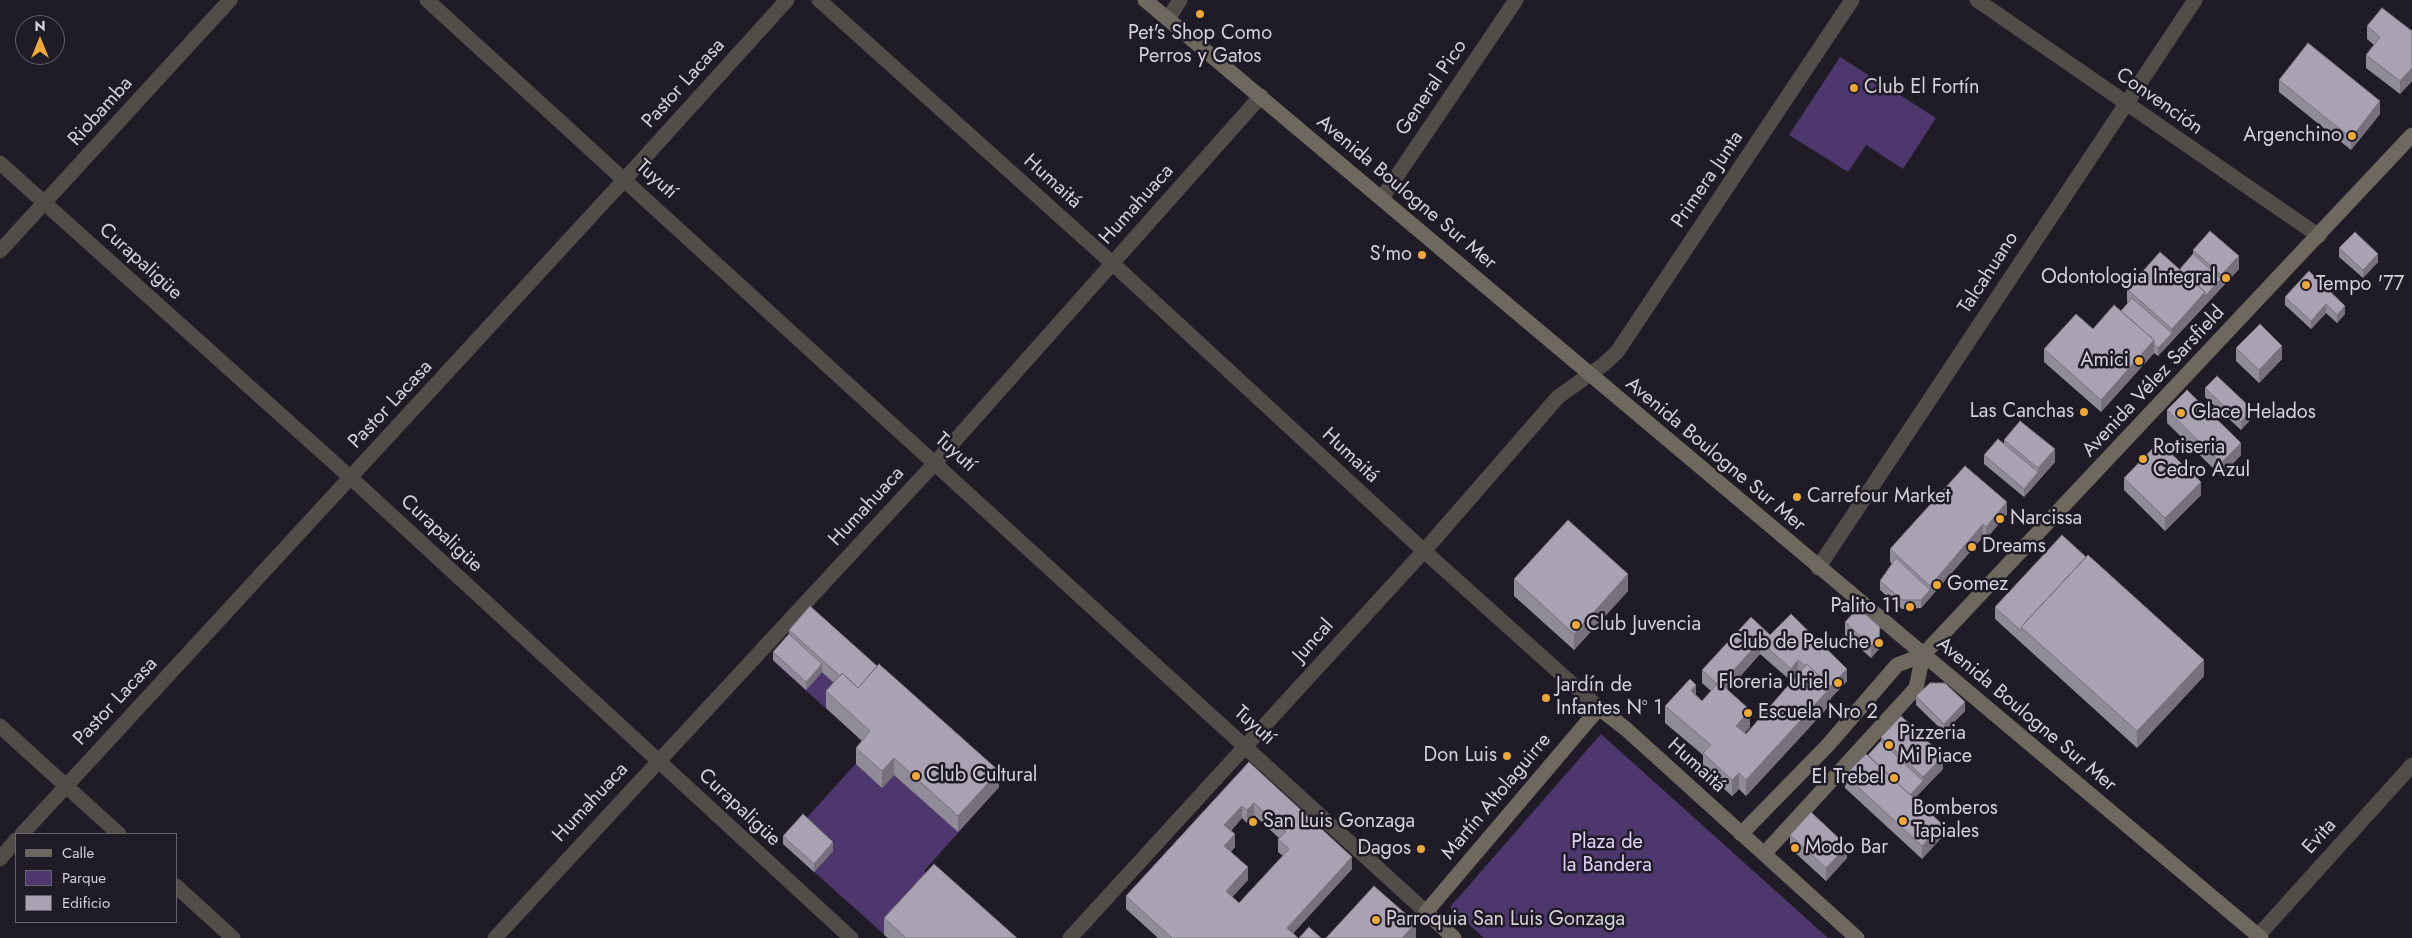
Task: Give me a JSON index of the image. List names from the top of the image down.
{
  "streets": {
    "main road": [
      "Tuyutí",
      "Humaitá",
      "Avenida Boulogne Sur Mer",
      "Avenida Vélez Sarsfield",
      "Martín Altolaguirre"
    ],
    "street": [
      "Pastor Lacasa",
      "General Pico",
      "Convención",
      "Riobamba",
      "Primera Junta",
      "Humahuaca",
      "Curapaligüe",
      "Talcahuano",
      "Juncal",
      "Evita"
    ]
  },
  "crossings": [
    ["Pastor Lacasa", "Tuyutí"],
    ["Pastor Lacasa", "Curapaligüe"],
    ["General Pico", "Avenida Boulogne Sur Mer"],
    ["Convención", "Talcahuano"],
    ["Convención", "Avenida Vélez Sarsfield"],
    ["Riobamba", "Curapaligüe"],
    ["Tuyutí", "Humahuaca"],
    ["Tuyutí", "Juncal"],
    ["Tuyutí", "Martín Altolaguirre"],
    ["Primera Junta", "Avenida Boulogne Sur Mer"],
    ["Primera Junta", "Juncal"],
    ["Humaitá", "Humahuaca"],
    ["Humaitá", "Juncal"],
    ["Humaitá", "Martín Altolaguirre"],
    ["Avenida Boulogne Sur Mer", "Humahuaca"],
    ["Avenida Boulogne Sur Mer", "Talcahuano"],
    ["Avenida Boulogne Sur Mer", "Avenida Vélez Sarsfield"],
    ["Avenida Boulogne Sur Mer", "Juncal"],
    ["Avenida Boulogne Sur Mer", "Evita"],
    ["Humahuaca", "Curapaligüe"]
  ],
  "parks": ["Plaza de la Bandera"],
  "places": [
    "Pet's Shop Como Perros y Gatos",
    "Club El Fortín",
    "Argenchino",
    "S'mo",
    "Odontologia Integral",
    "Tempo '77",
    "Amici",
    "Las Canchas",
    "Glace Helados",
    "Rotiseria Cedro Azul",
    "Carrefour Market",
    "Narcissa",
    "Dreams",
    "Gomez",
    "Palito 11",
    "Club Juvencia",
    "Club de Peluche",
    "Floreria Uriel",
    "Jardín de Infantes Nº 1",
    "Escuela Nro 2",
    "Pizzeria Mi Piace",
    "Don Luis",
    "Club Cultural",
    "El Trebel",
    "Bomberos Tapiales",
    "San Luis Gonzaga",
    "Modo Bar",
    "Dagos",
    "Parroquia San Luis Gonzaga"
  ],
  "legend": ["Calle", "Parque", "Edificio"],
  "north": "top"
}
